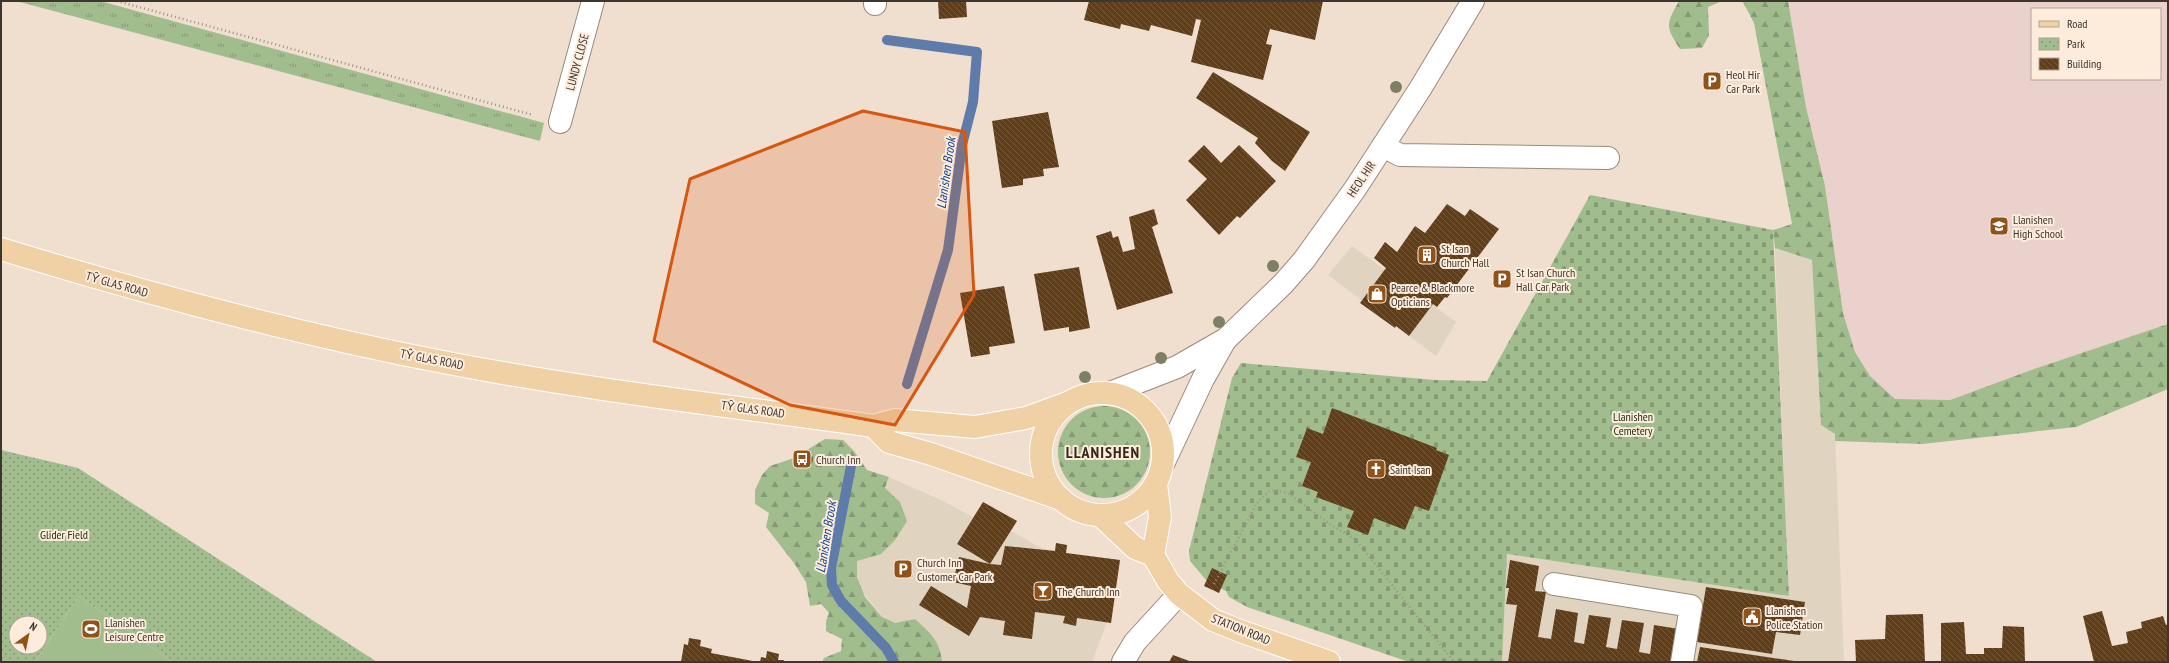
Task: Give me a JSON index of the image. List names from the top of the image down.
{
  "streets": {
    "main road": ["TŶ GLAS ROAD", "STATION ROAD"],
    "street": ["LUNDY CLOSE", "HEOL HIR"]
  },
  "crossings": [
    ["HEOL HIR", "TŶ GLAS ROAD"]
  ],
  "districts": ["LLANISHEN"],
  "water": ["Llanishen Brook"],
  "parks": ["Llanishen Cemetery", "Glider Field"],
  "places": {
    "parking": ["Heol Hir Car Park", "St Isan Church Hall Car Park", "Church Inn Customer Car Park"],
    "school or university": ["Llanishen High School"],
    "building": ["St Isan Church Hall"],
    "shop": ["Pearce & Blackmore Opticians"],
    "bus stop": ["Church Inn"],
    "church": ["Saint Isan"],
    "bar": ["The Church Inn"],
    "public building": ["Llanishen Police Station"],
    "sports": ["Llanishen Leisure Centre"]
  },
  "legend": ["Road", "Park", "Building"],
  "north": "top right"
}
